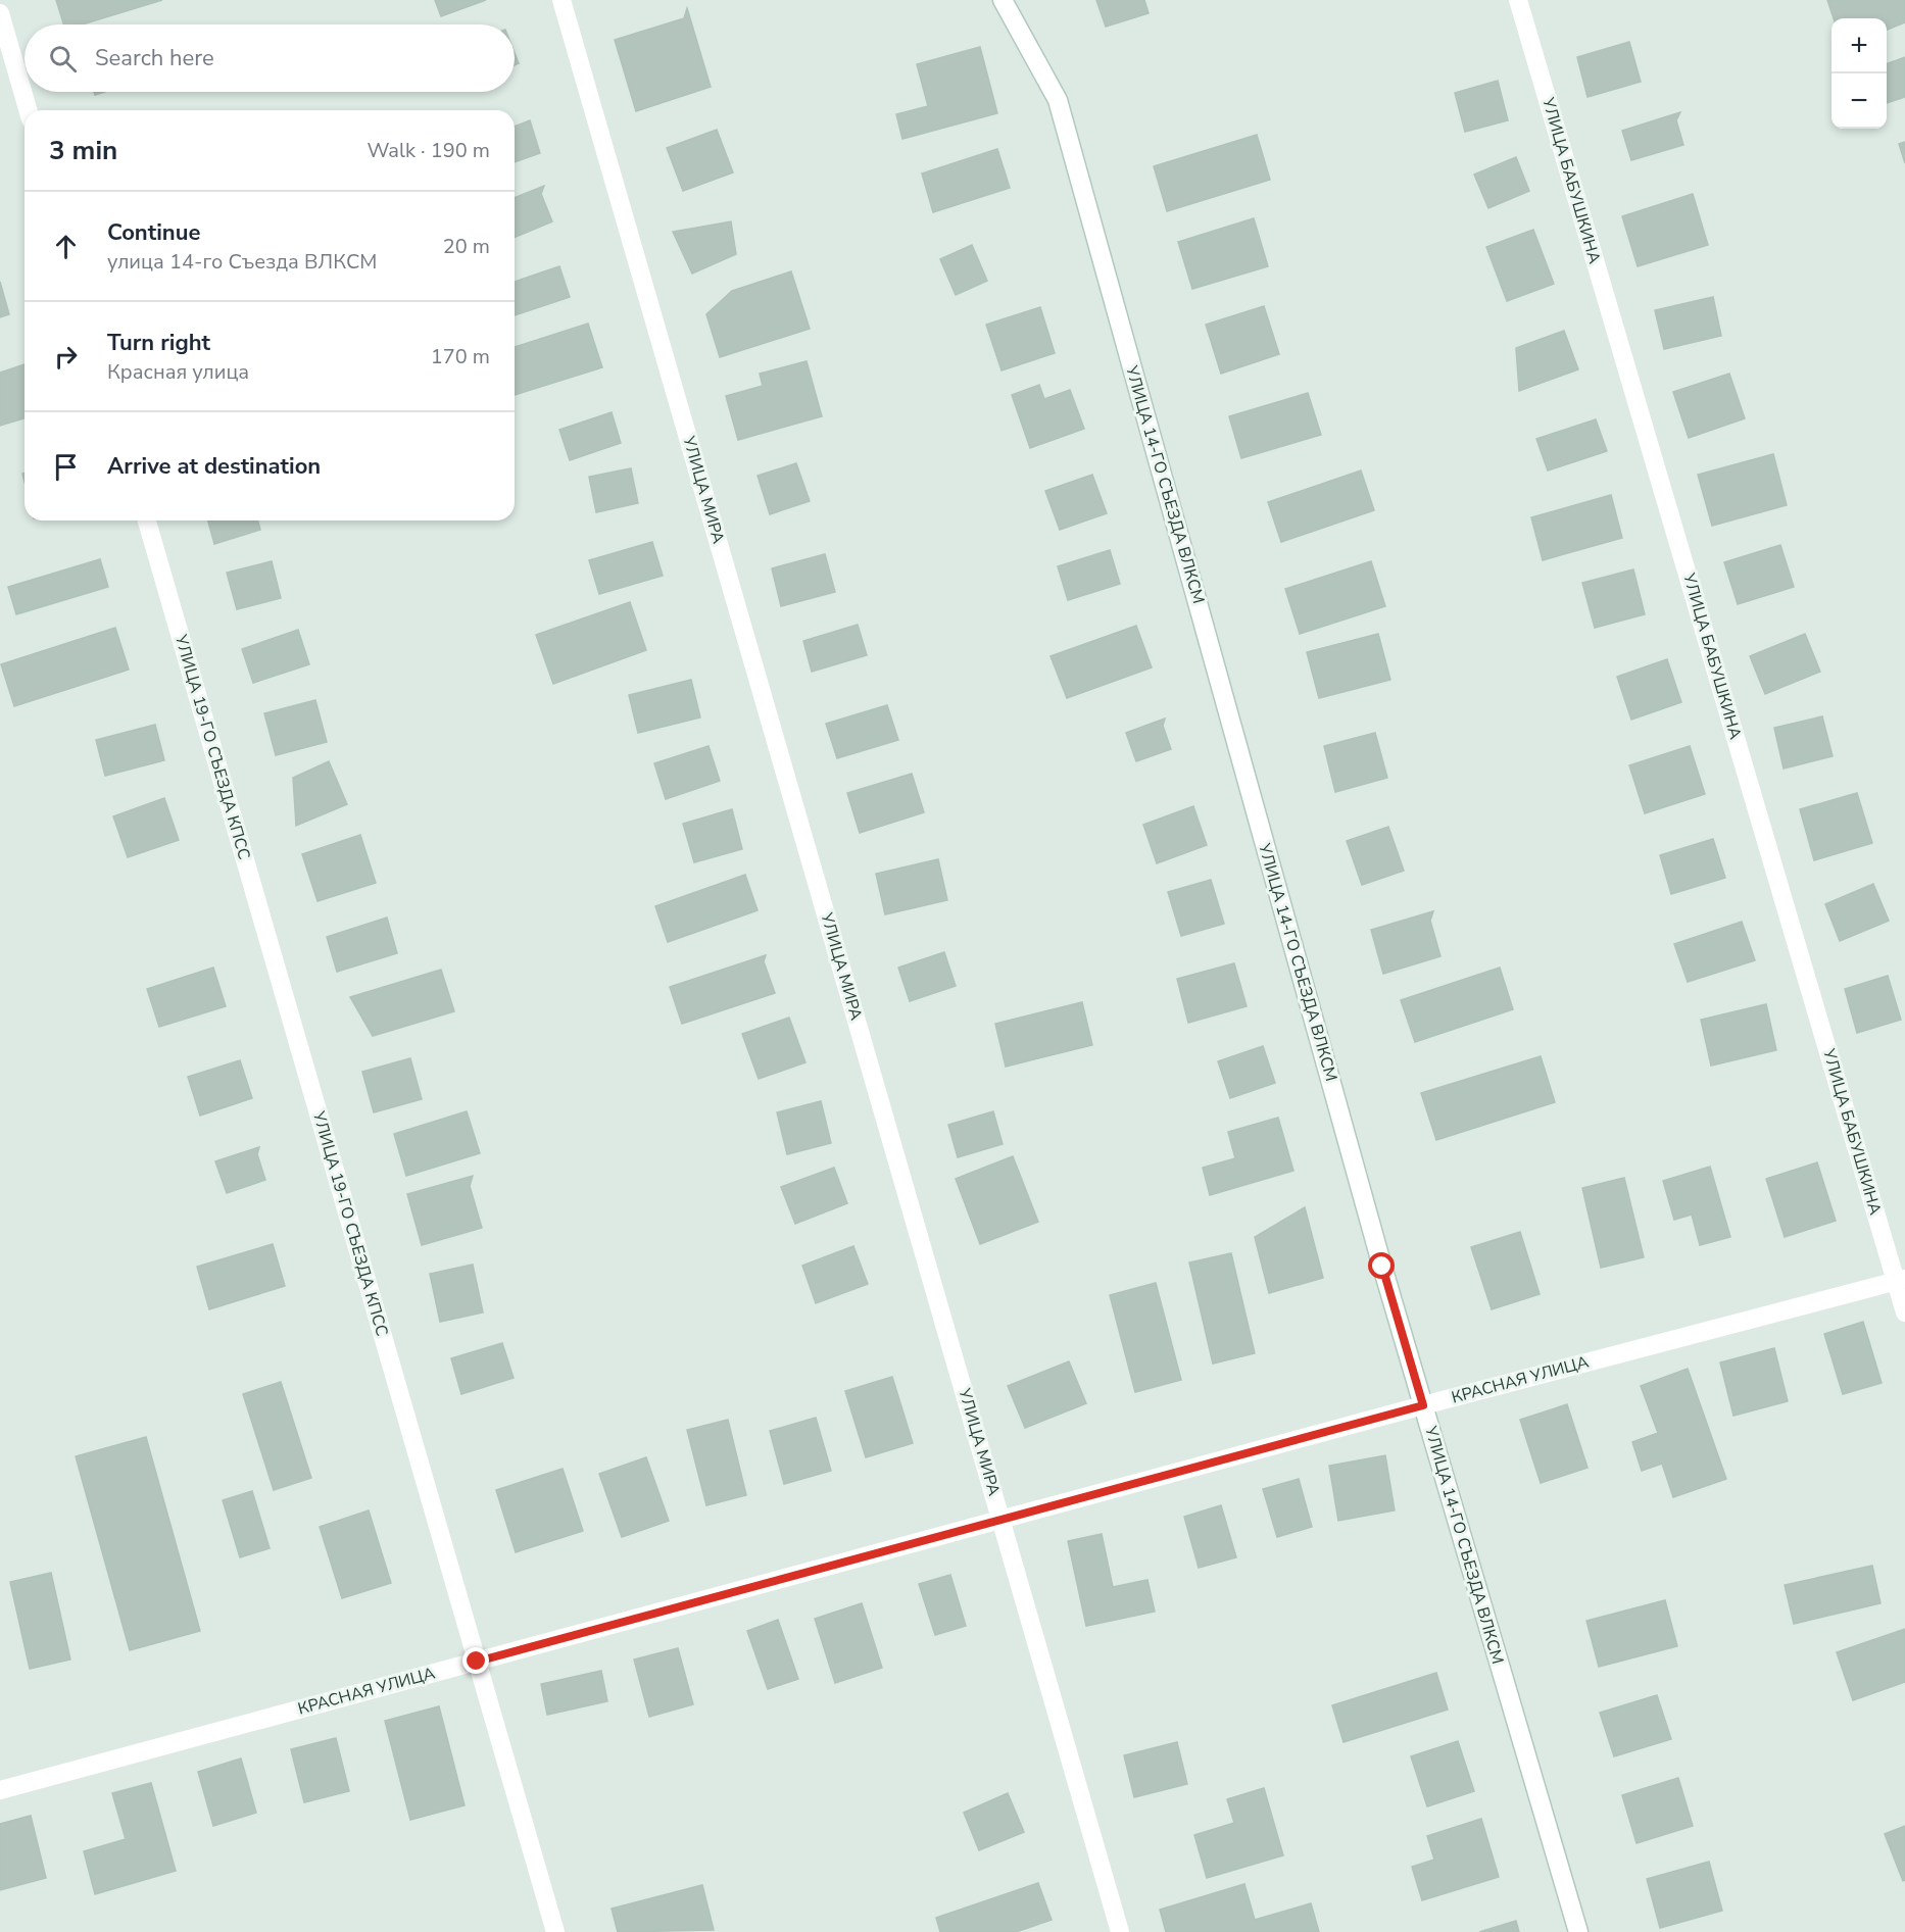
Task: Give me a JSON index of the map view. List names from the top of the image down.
{
  "streets": {
    "street": [
      "УЛИЦА БАБУШКИНА",
      "УЛИЦА 14-ГО СЪЕЗДА ВЛКСМ",
      "УЛИЦА МИРА",
      "УЛИЦА 19-ГО СЪЕЗДА КПСС",
      "КРАСНАЯ УЛИЦА"
    ]
  },
  "crossings": [
    ["УЛИЦА БАБУШКИНА", "КРАСНАЯ УЛИЦА"],
    ["УЛИЦА 14-ГО СЪЕЗДА ВЛКСМ", "КРАСНАЯ УЛИЦА"],
    ["УЛИЦА МИРА", "КРАСНАЯ УЛИЦА"],
    ["УЛИЦА 19-ГО СЪЕЗДА КПСС", "КРАСНАЯ УЛИЦА"]
  ],
  "page": {
    "map_buttons": ["+", "−"],
    "search": "Search here",
    "heading": ["3 min", "Walk · 190 m"],
    "list": [
      ["Continue", "улица 14-го Съезда ВЛКСМ", "20 m"],
      ["Turn right", "Красная улица", "170 m"],
      "Arrive at destination"
    ]
  }
}
